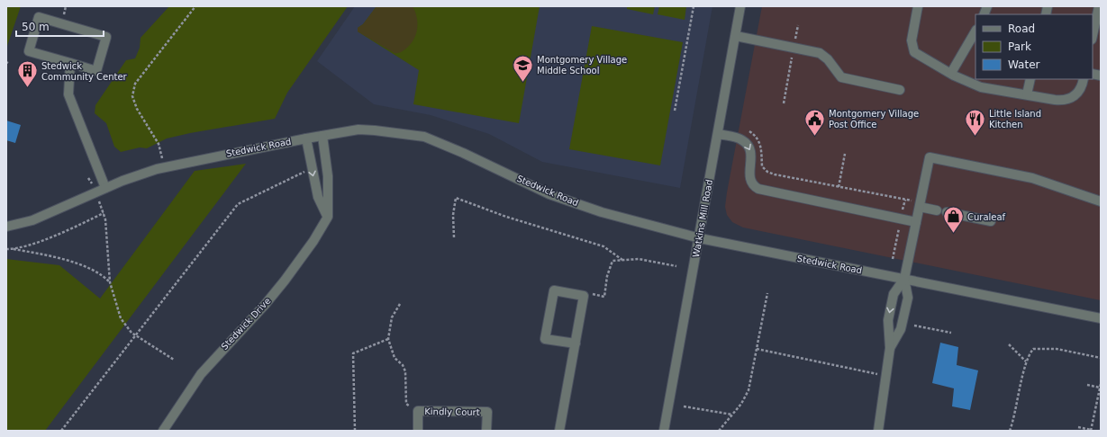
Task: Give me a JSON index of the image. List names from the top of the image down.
{
  "streets": {
    "street": [
      "Stedwick Road",
      "Watkins Mill Road",
      "Stedwick Drive",
      "Kindly Court"
    ]
  },
  "crossings": [
    ["Stedwick Road", "Watkins Mill Road"]
  ],
  "places": {
    "school or university": ["Montgomery Village Middle School"],
    "building": ["Stedwick Community Center"],
    "public building": ["Montgomery Village Post Office"],
    "restaurant": ["Little Island Kitchen"],
    "shop": ["Curaleaf"]
  },
  "legend": ["Road", "Park", "Water"],
  "scale_bar": "50 m"
}
